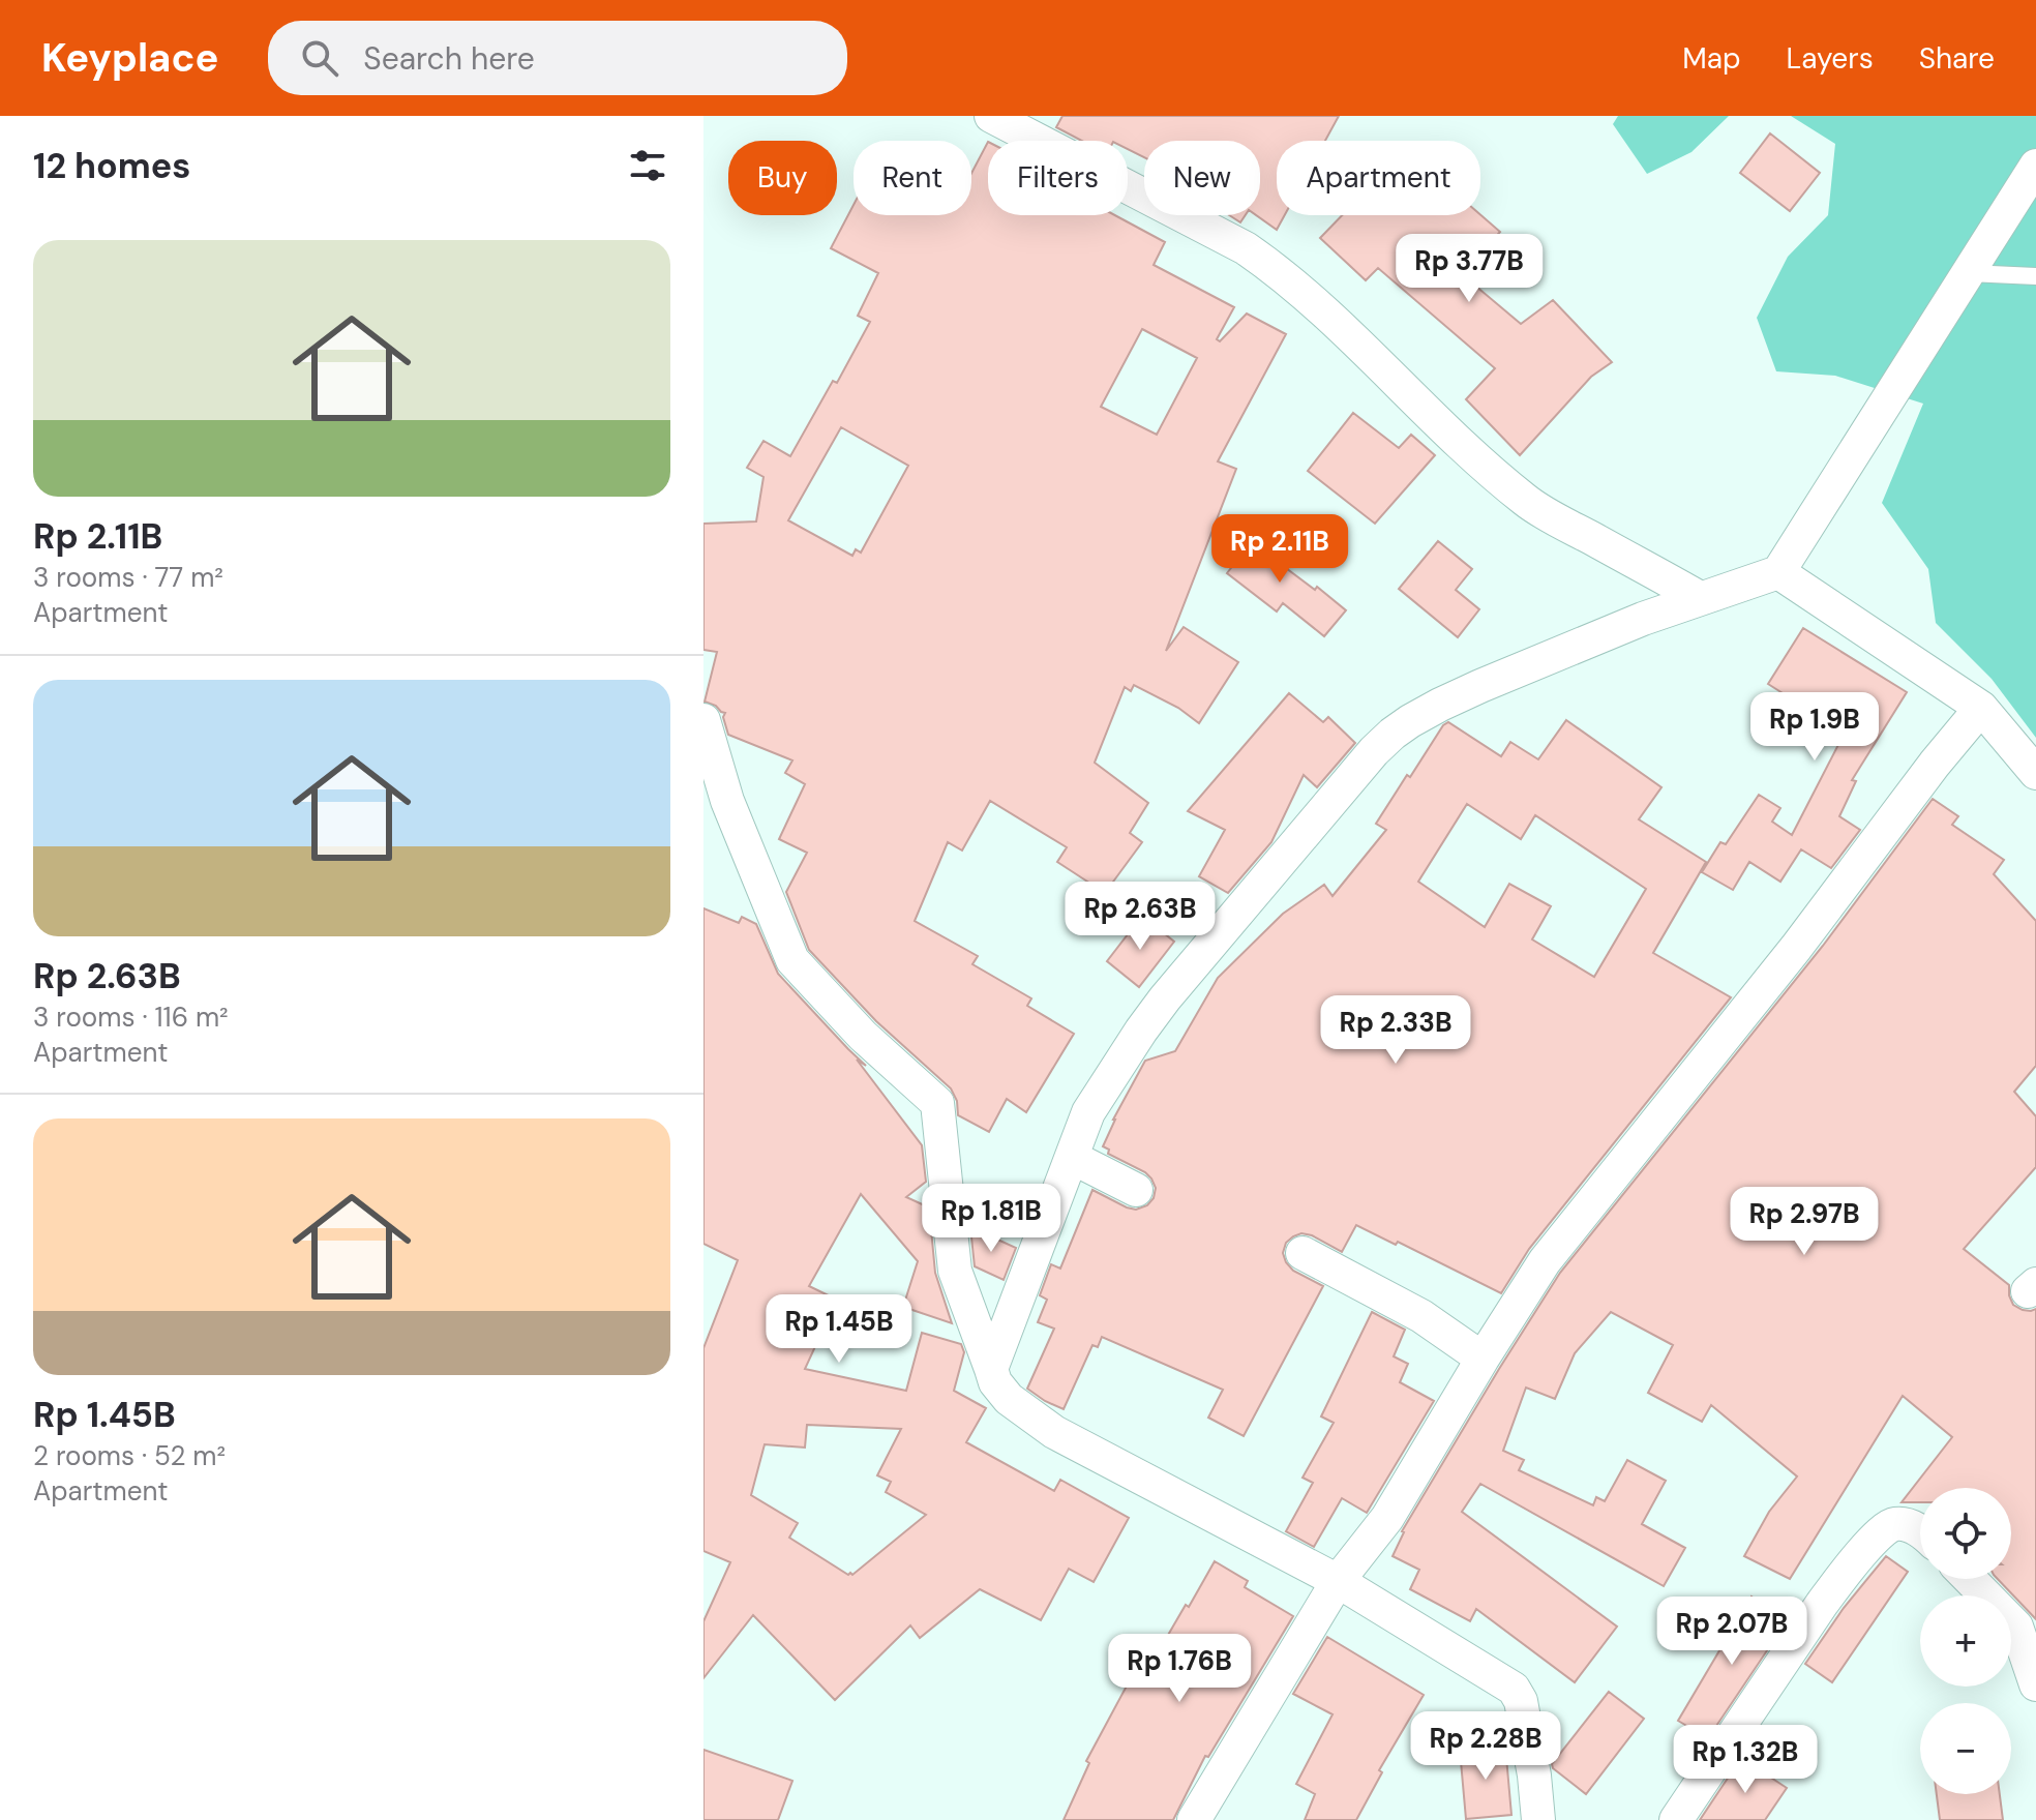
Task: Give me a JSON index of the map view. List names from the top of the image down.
{
  "page": {
    "header": "Keyplace",
    "search": "Search here",
    "nav": ["Map", "Layers", "Share"],
    "heading": "12 homes",
    "chip": [
      "Buy",
      "Rent",
      "Filters",
      "New",
      "Apartment"
    ],
    "list": [
      {
        "name": "Rp 2.11B",
        "note": "3 rooms · 77 m² · Apartment"
      },
      {
        "name": "Rp 2.63B",
        "note": "3 rooms · 116 m² · Apartment"
      },
      {
        "name": "Rp 1.45B",
        "note": "2 rooms · 52 m² · Apartment"
      }
    ],
    "price": [
      "Rp 3.77B",
      "Rp 2.11B",
      "Rp 1.9B",
      "Rp 2.63B",
      "Rp 2.33B",
      "Rp 1.81B",
      "Rp 2.97B",
      "Rp 1.45B",
      "Rp 2.07B",
      "Rp 1.76B",
      "Rp 2.28B",
      "Rp 1.32B"
    ],
    "map_buttons": ["+", "−"]
  }
}
